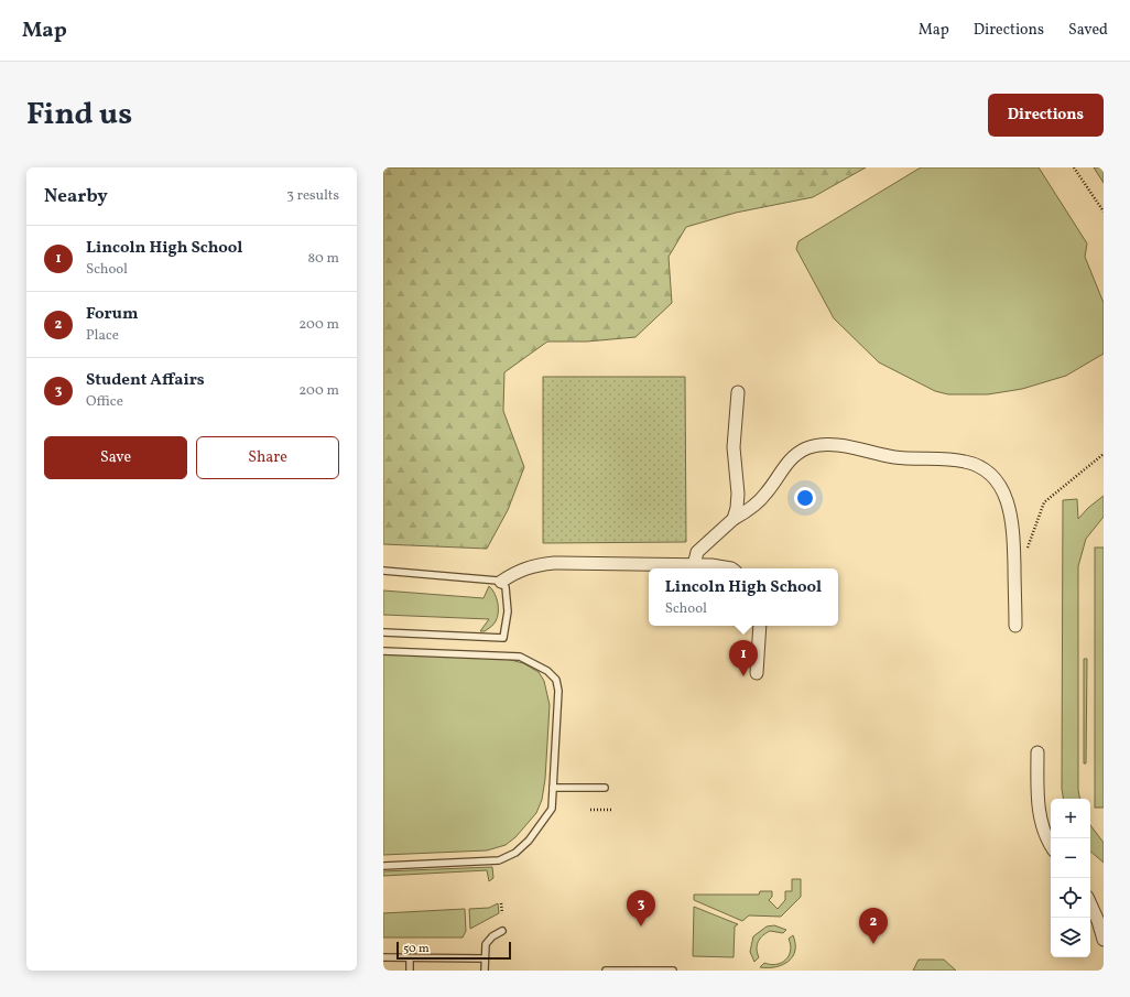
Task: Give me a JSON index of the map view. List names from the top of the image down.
{
  "scale_bar": "50 m",
  "page": {
    "header": "Map",
    "nav": ["Map", "Directions", "Saved"],
    "title": "Find us",
    "buttons": [
      "Directions",
      ["Save", "Share"]
    ],
    "heading": ["Nearby", "3 results"],
    "list": [
      {
        "mark": "1",
        "name": "Lincoln High School",
        "note": "School",
        "value": "80 m"
      },
      {
        "mark": "2",
        "name": "Forum",
        "note": "Place",
        "value": "200 m"
      },
      {
        "mark": "3",
        "name": "Student Affairs",
        "note": "Office",
        "value": "200 m"
      }
    ],
    "popup": ["Lincoln High School", "School"],
    "pins": ["1", "3", "2"],
    "map_buttons": ["+", "−"],
    "scale": "50 m"
  }
}
